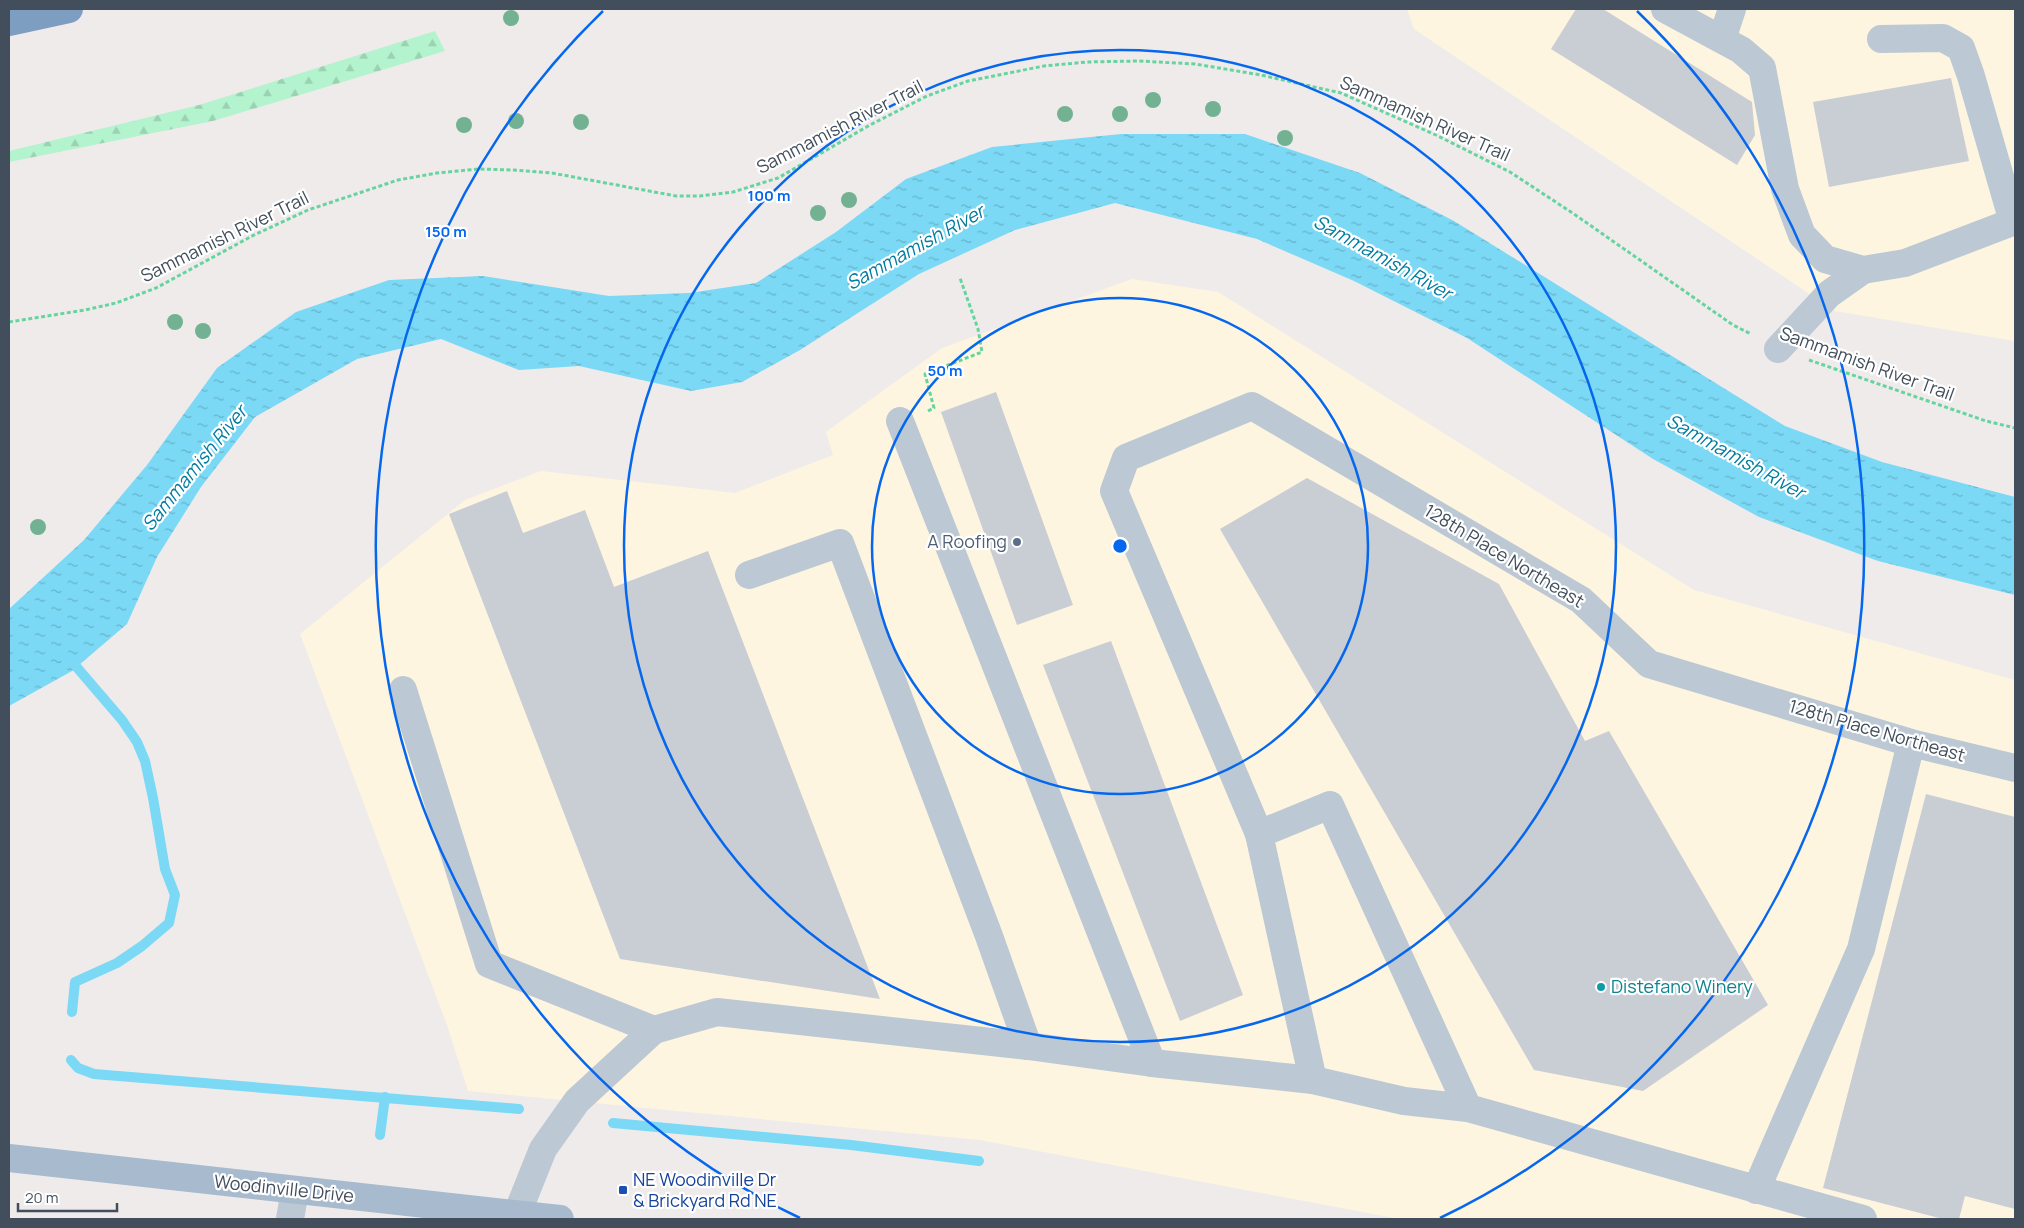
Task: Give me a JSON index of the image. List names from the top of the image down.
{
  "streets": {
    "main road": ["Woodinville Drive"],
    "street": ["128th Place Northeast"],
    "path": ["Sammamish River Trail"]
  },
  "water": ["Sammamish River"],
  "places": {
    "other": ["A Roofing", "Distefano Winery"],
    "transit": ["NE Woodinville Dr & Brickyard Rd NE"]
  },
  "scale_bar": "20 m",
  "rings": ["100 m", "150 m", "50 m"]
}
